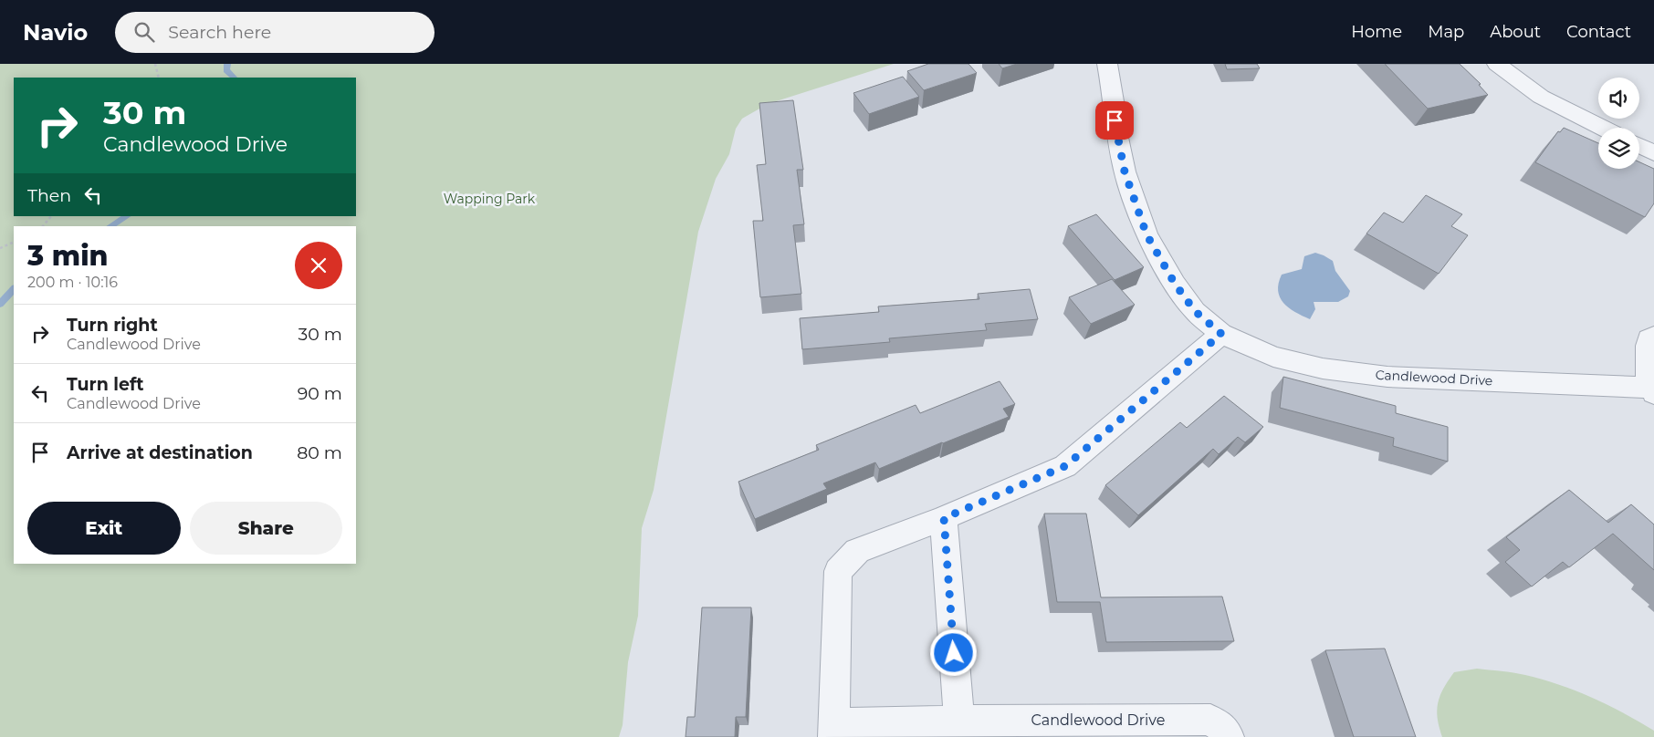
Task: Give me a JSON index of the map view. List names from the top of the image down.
{
  "streets": {
    "street": ["Candlewood Drive"]
  },
  "parks": ["Wapping Park"],
  "page": {
    "header": "Navio",
    "search": "Search here",
    "nav": [
      "Home",
      "Map",
      "About",
      "Contact"
    ],
    "turn": ["30 m", "Candlewood Drive"],
    "then": "Then",
    "heading": ["3 min", "200 m · 10:16"],
    "list": [
      {
        "name": "Turn right",
        "note": "Candlewood Drive",
        "value": "30 m"
      },
      {
        "name": "Turn left",
        "note": "Candlewood Drive",
        "value": "90 m"
      },
      {
        "name": "Arrive at destination",
        "value": "80 m"
      }
    ],
    "buttons": ["Exit", "Share"]
  }
}
